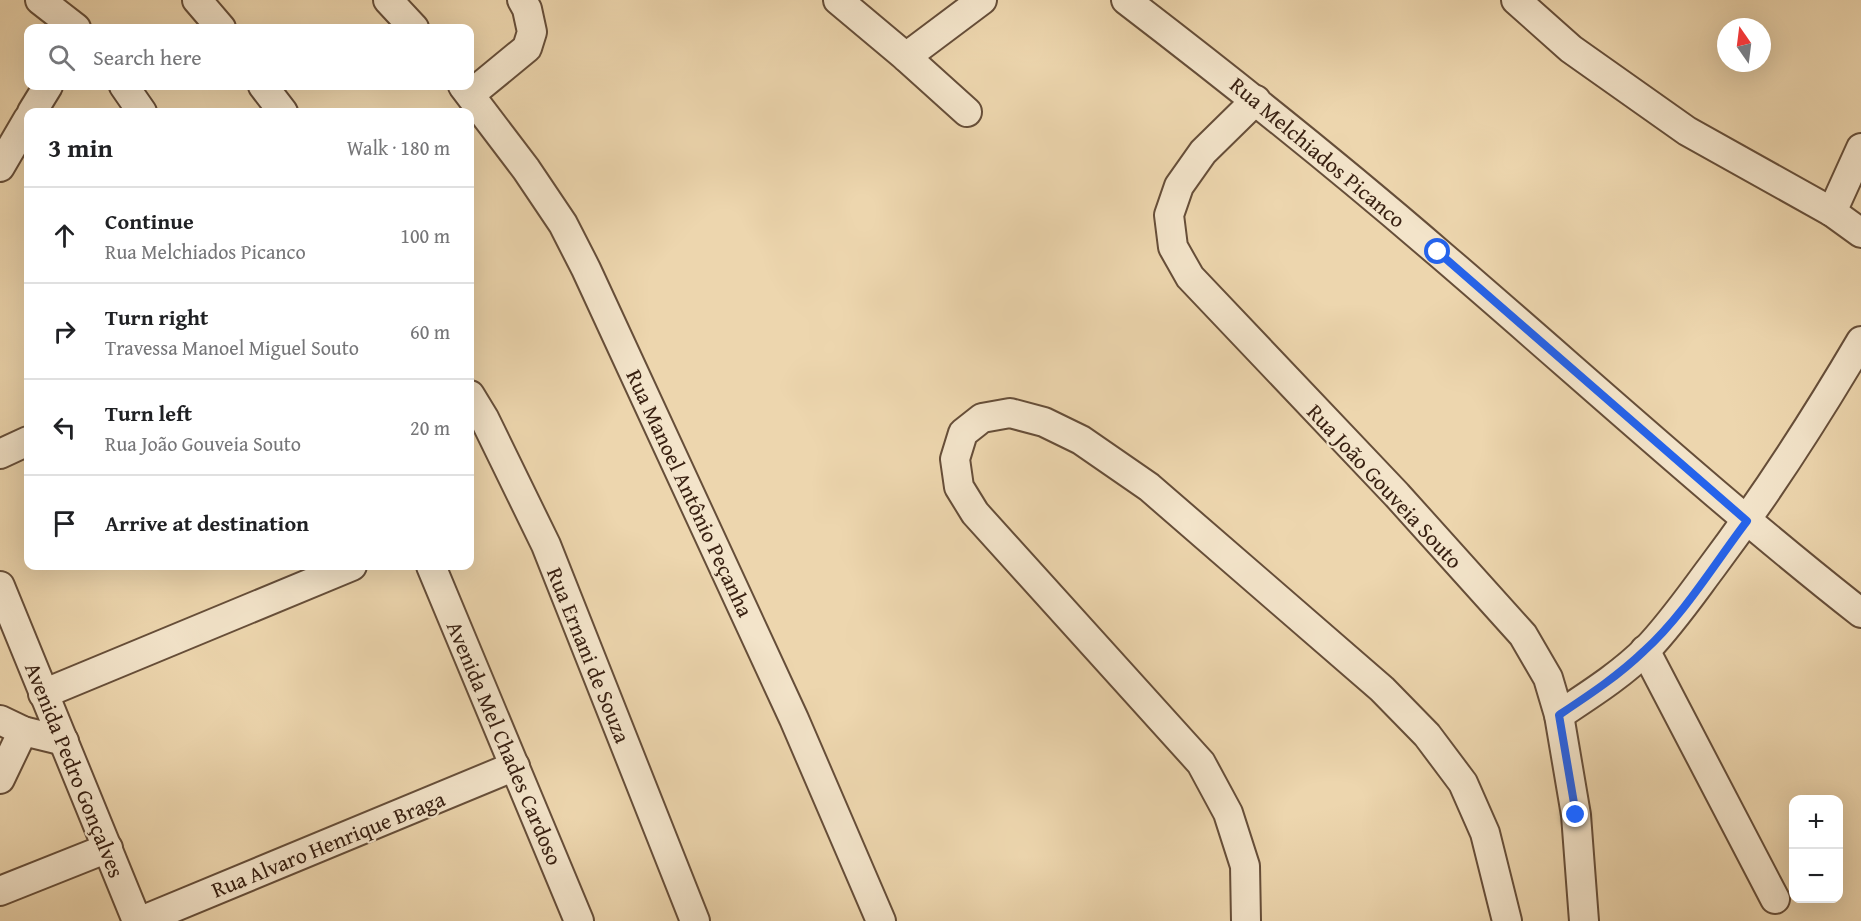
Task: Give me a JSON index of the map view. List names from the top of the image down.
{
  "streets": {
    "street": [
      "Rua Melchiados Picanco",
      "Rua João Gouveia Souto",
      "Rua Manoel Antônio Peçanha",
      "Rua Ernani de Souza",
      "Avenida Mel Chades Cardoso",
      "Avenida Pedro Gonçalves",
      "Rua Alvaro Henrique Braga"
    ]
  },
  "crossings": [
    ["Rua Melchiados Picanco", "Rua João Gouveia Souto"],
    ["Avenida Mel Chades Cardoso", "Rua Alvaro Henrique Braga"],
    ["Avenida Pedro Gonçalves", "Rua Alvaro Henrique Braga"]
  ],
  "north": "top",
  "page": {
    "search": "Search here",
    "heading": ["3 min", "Walk · 180 m"],
    "list": [
      ["Continue", "Rua Melchiados Picanco", "100 m"],
      ["Turn right", "Travessa Manoel Miguel Souto", "60 m"],
      ["Turn left", "Rua João Gouveia Souto", "20 m"],
      "Arrive at destination"
    ],
    "map_buttons": ["+", "−"]
  }
}
